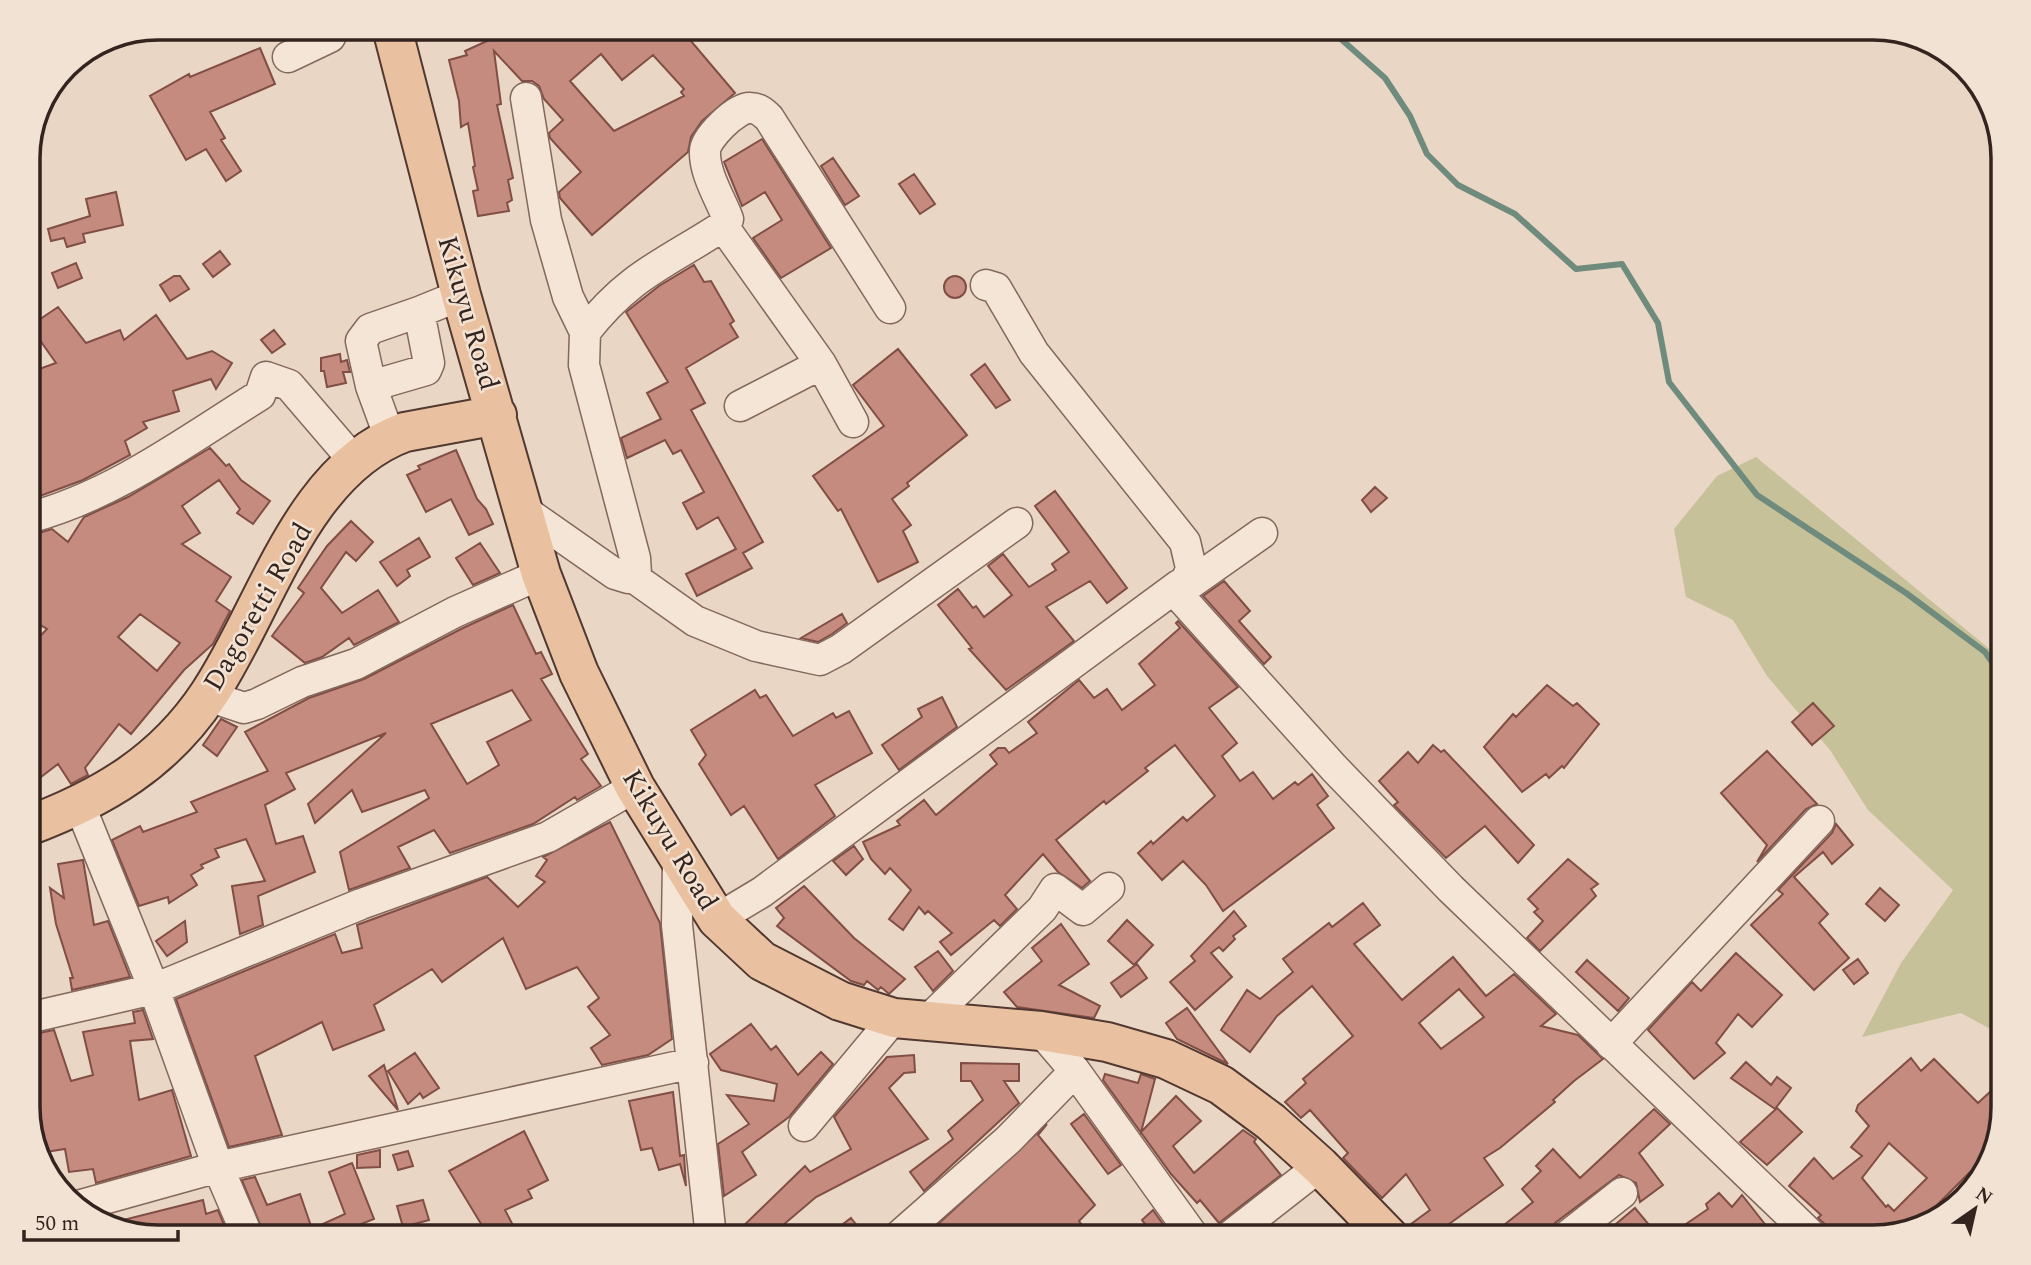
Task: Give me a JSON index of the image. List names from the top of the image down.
{
  "streets": {
    "main road": ["Kikuyu Road", "Dagoretti Road"]
  },
  "crossings": [
    ["Kikuyu Road", "Dagoretti Road"]
  ],
  "scale_bar": "50 m",
  "north": "top right"
}
